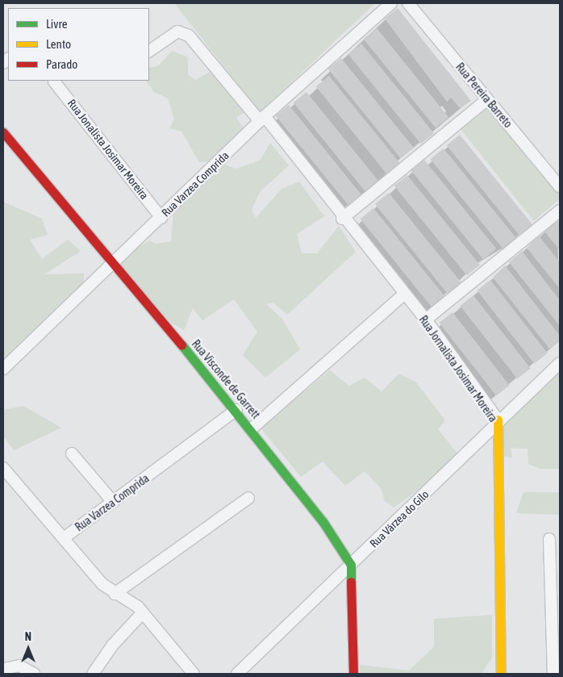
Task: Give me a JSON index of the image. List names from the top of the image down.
{
  "streets": {
    "street": [
      "Rua Pereira Barreto",
      "Rua Jonalista Josimar Moreira",
      "Rua Varzea Comprida",
      "Rua Jornalista Josimar Moreira",
      "Rua Visconde de Garrett",
      "Rua Várzea do Gilo"
    ]
  },
  "crossings": [
    ["Rua Jonalista Josimar Moreira", "Rua Varzea Comprida"],
    ["Rua Varzea Comprida", "Rua Jornalista Josimar Moreira"],
    ["Rua Varzea Comprida", "Rua Visconde de Garrett"],
    ["Rua Jornalista Josimar Moreira", "Rua Várzea do Gilo"],
    ["Rua Visconde de Garrett", "Rua Várzea do Gilo"]
  ],
  "legend": ["Livre", "Lento", "Parado"],
  "north": "top"
}
